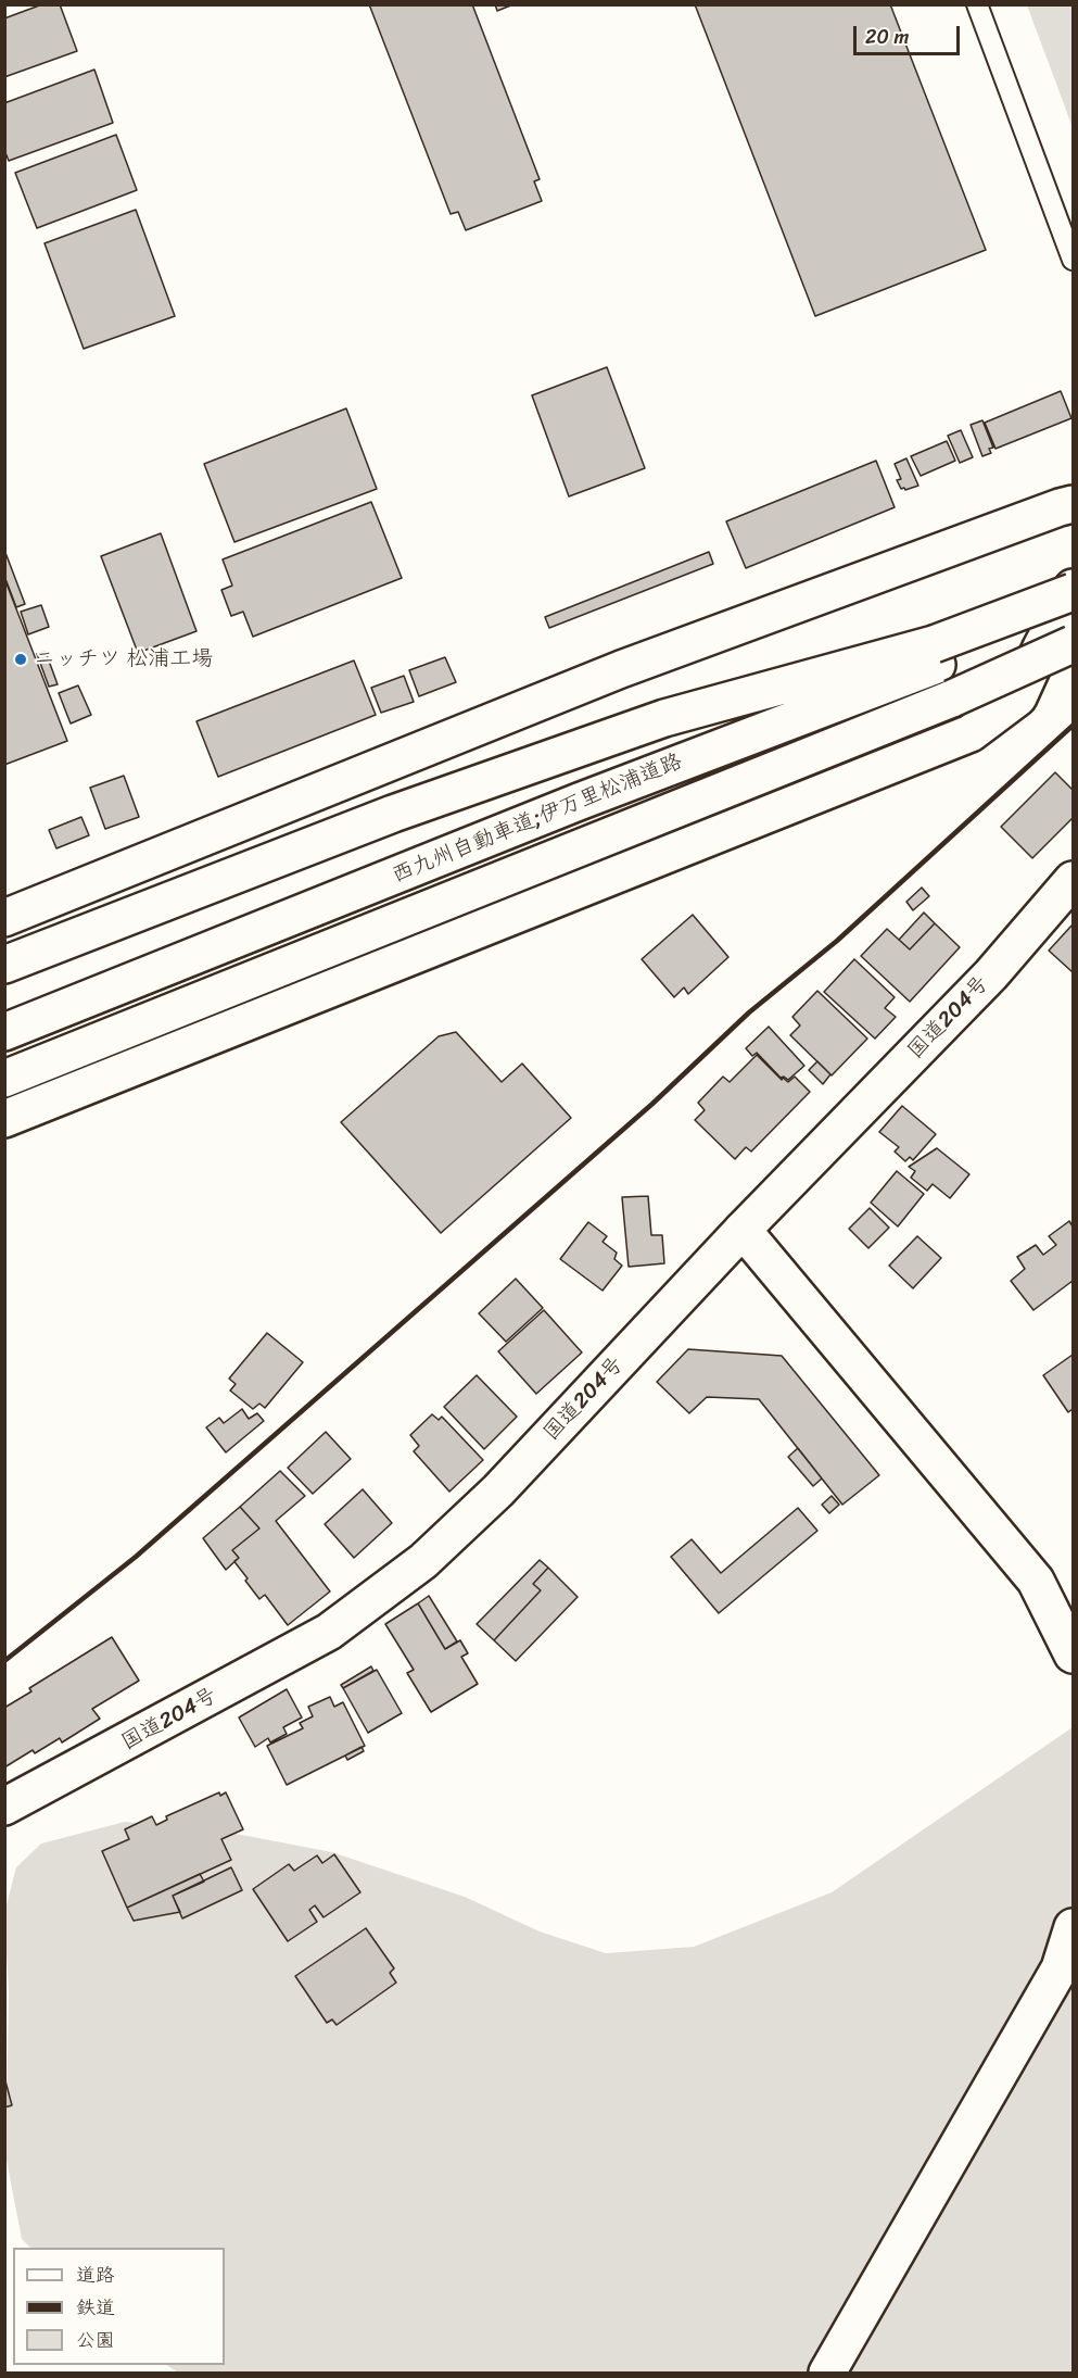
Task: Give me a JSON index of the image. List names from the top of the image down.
{
  "streets": {
    "main road": ["西九州自動車道;伊万里松浦道路", "国道204号"]
  },
  "places": ["ニッチツ 松浦工場"],
  "legend": ["道路", "鉄道", "公園"],
  "scale_bar": "20 m"
}
